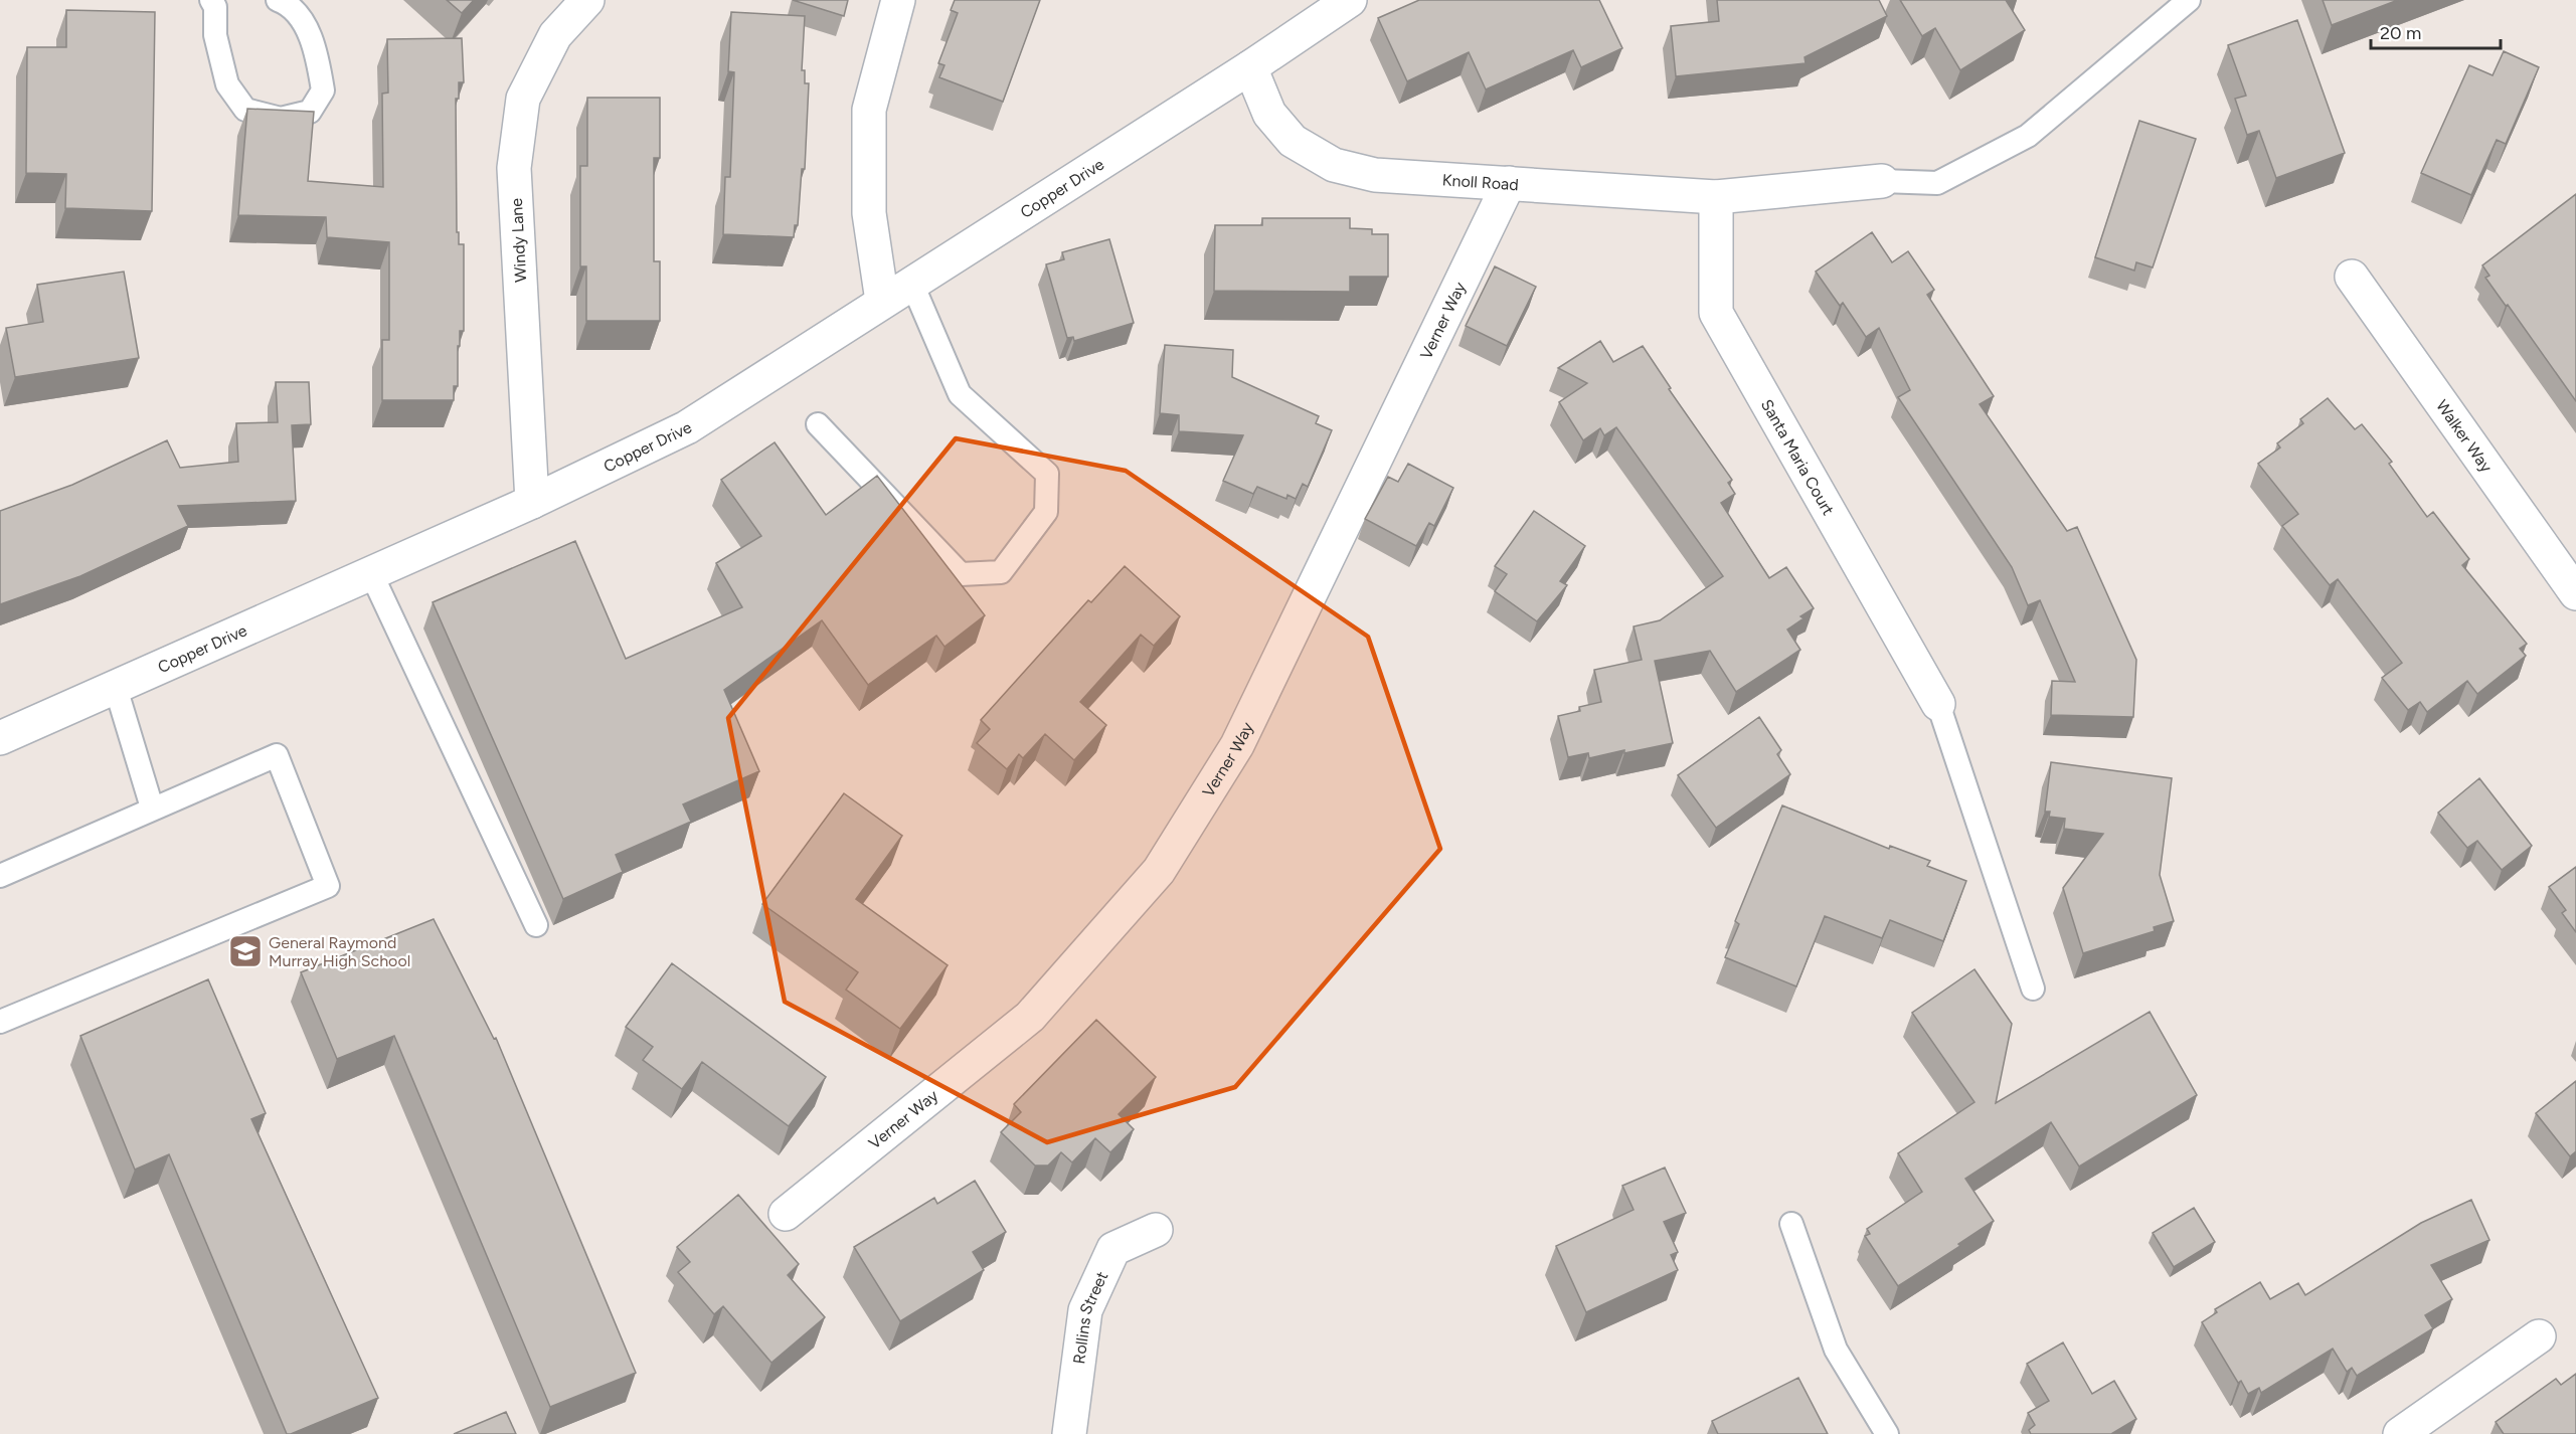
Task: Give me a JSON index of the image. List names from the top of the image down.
{
  "streets": {
    "street": [
      "Knoll Road",
      "Copper Drive",
      "Windy Lane",
      "Verner Way",
      "Walker Way",
      "Santa Maria Court",
      "Rollins Street"
    ]
  },
  "crossings": [
    ["Knoll Road", "Copper Drive"],
    ["Knoll Road", "Verner Way"],
    ["Knoll Road", "Santa Maria Court"],
    ["Copper Drive", "Windy Lane"]
  ],
  "places": {
    "school or university": ["General Raymond Murray High School"]
  },
  "scale_bar": "20 m"
}
